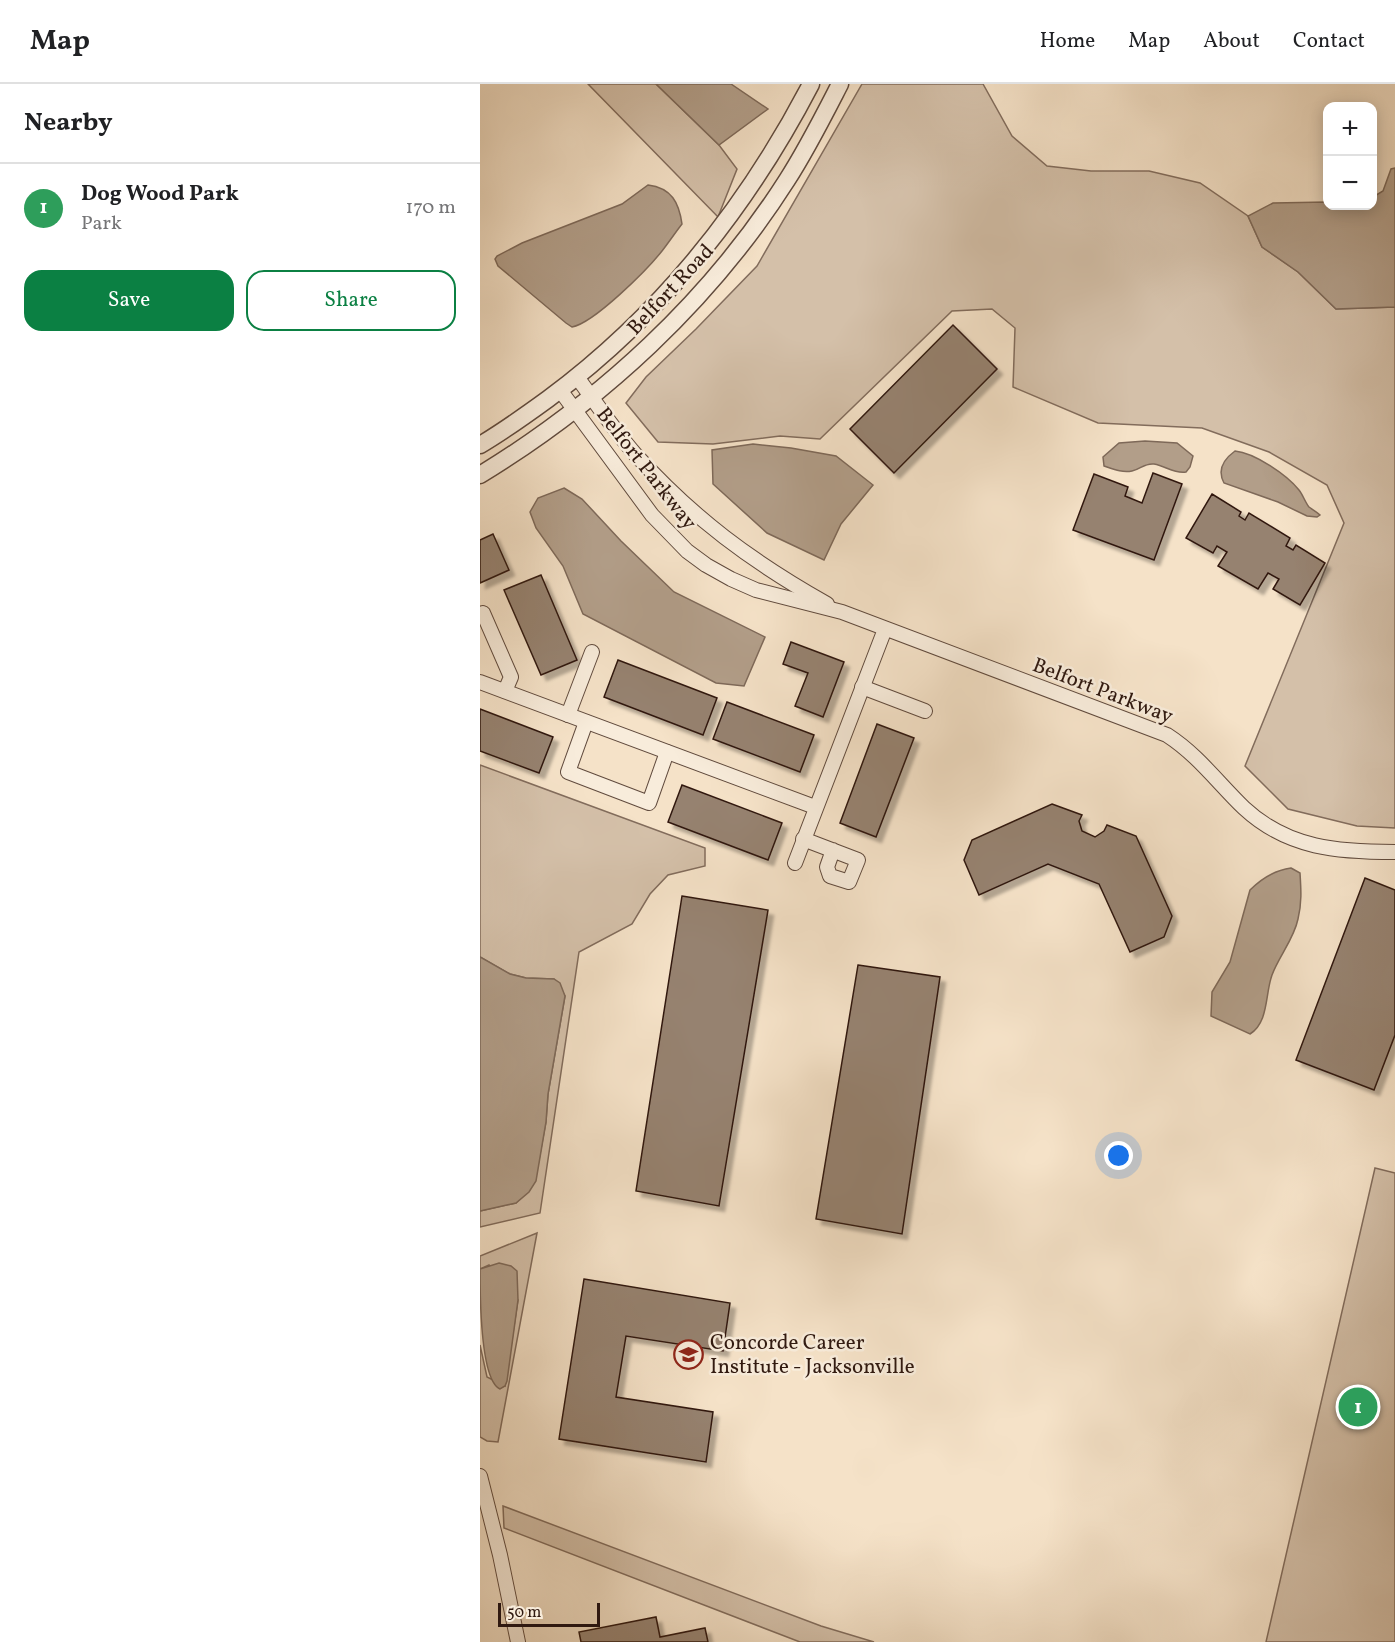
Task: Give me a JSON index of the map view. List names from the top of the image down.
{
  "streets": {
    "street": ["Belfort Road", "Belfort Parkway"]
  },
  "crossings": [
    ["Belfort Road", "Belfort Parkway"]
  ],
  "places": {
    "school or university": ["Concorde Career Institute - Jacksonville"]
  },
  "scale_bar": "50 m",
  "page": {
    "header": "Map",
    "nav": [
      "Home",
      "Map",
      "About",
      "Contact"
    ],
    "heading": "Nearby",
    "map_buttons": ["+", "−"],
    "list": [
      {
        "mark": "1",
        "name": "Dog Wood Park",
        "note": "Park",
        "value": "170 m"
      }
    ],
    "buttons": ["Save", "Share"],
    "pins": "1",
    "scale": "50 m"
  }
}
